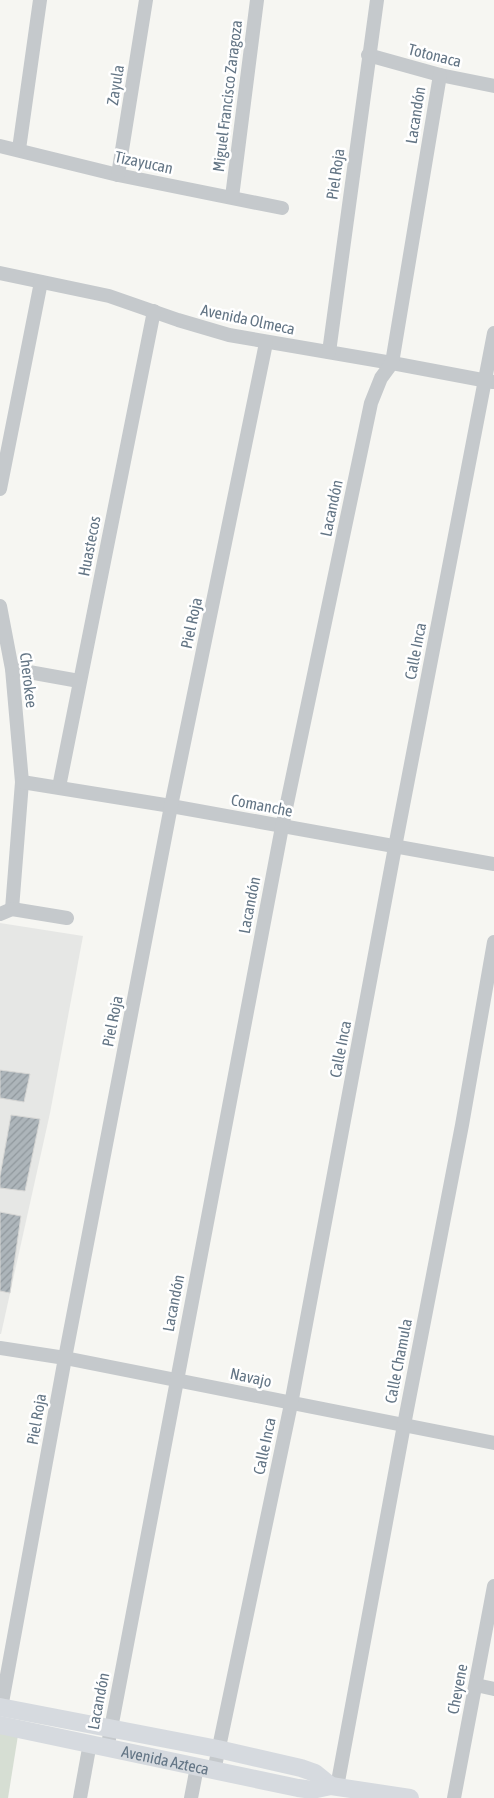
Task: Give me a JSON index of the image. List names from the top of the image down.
{
  "streets": {
    "main road": ["Avenida Azteca"],
    "street": [
      "Totonaca",
      "Zayula",
      "Miguel Francisco Zaragoza",
      "Lacandón",
      "Tizayucan",
      "Piel Roja",
      "Avenida Olmeca",
      "Huastecos",
      "Calle Inca",
      "Cherokee",
      "Comanche",
      "Calle Chamula",
      "Navajo",
      "Cheyene"
    ]
  },
  "crossings": [
    ["Totonaca", "Lacandón"],
    ["Totonaca", "Piel Roja"],
    ["Zayula", "Tizayucan"],
    ["Miguel Francisco Zaragoza", "Tizayucan"],
    ["Lacandón", "Avenida Olmeca"],
    ["Lacandón", "Comanche"],
    ["Lacandón", "Navajo"],
    ["Lacandón", "Avenida Azteca"],
    ["Piel Roja", "Avenida Olmeca"],
    ["Piel Roja", "Comanche"],
    ["Piel Roja", "Navajo"],
    ["Avenida Olmeca", "Huastecos"],
    ["Avenida Olmeca", "Calle Inca"],
    ["Huastecos", "Comanche"],
    ["Calle Inca", "Comanche"],
    ["Calle Inca", "Navajo"],
    ["Calle Inca", "Avenida Azteca"],
    ["Cherokee", "Comanche"],
    ["Calle Chamula", "Navajo"],
    ["Calle Chamula", "Avenida Azteca"]
  ]
}
